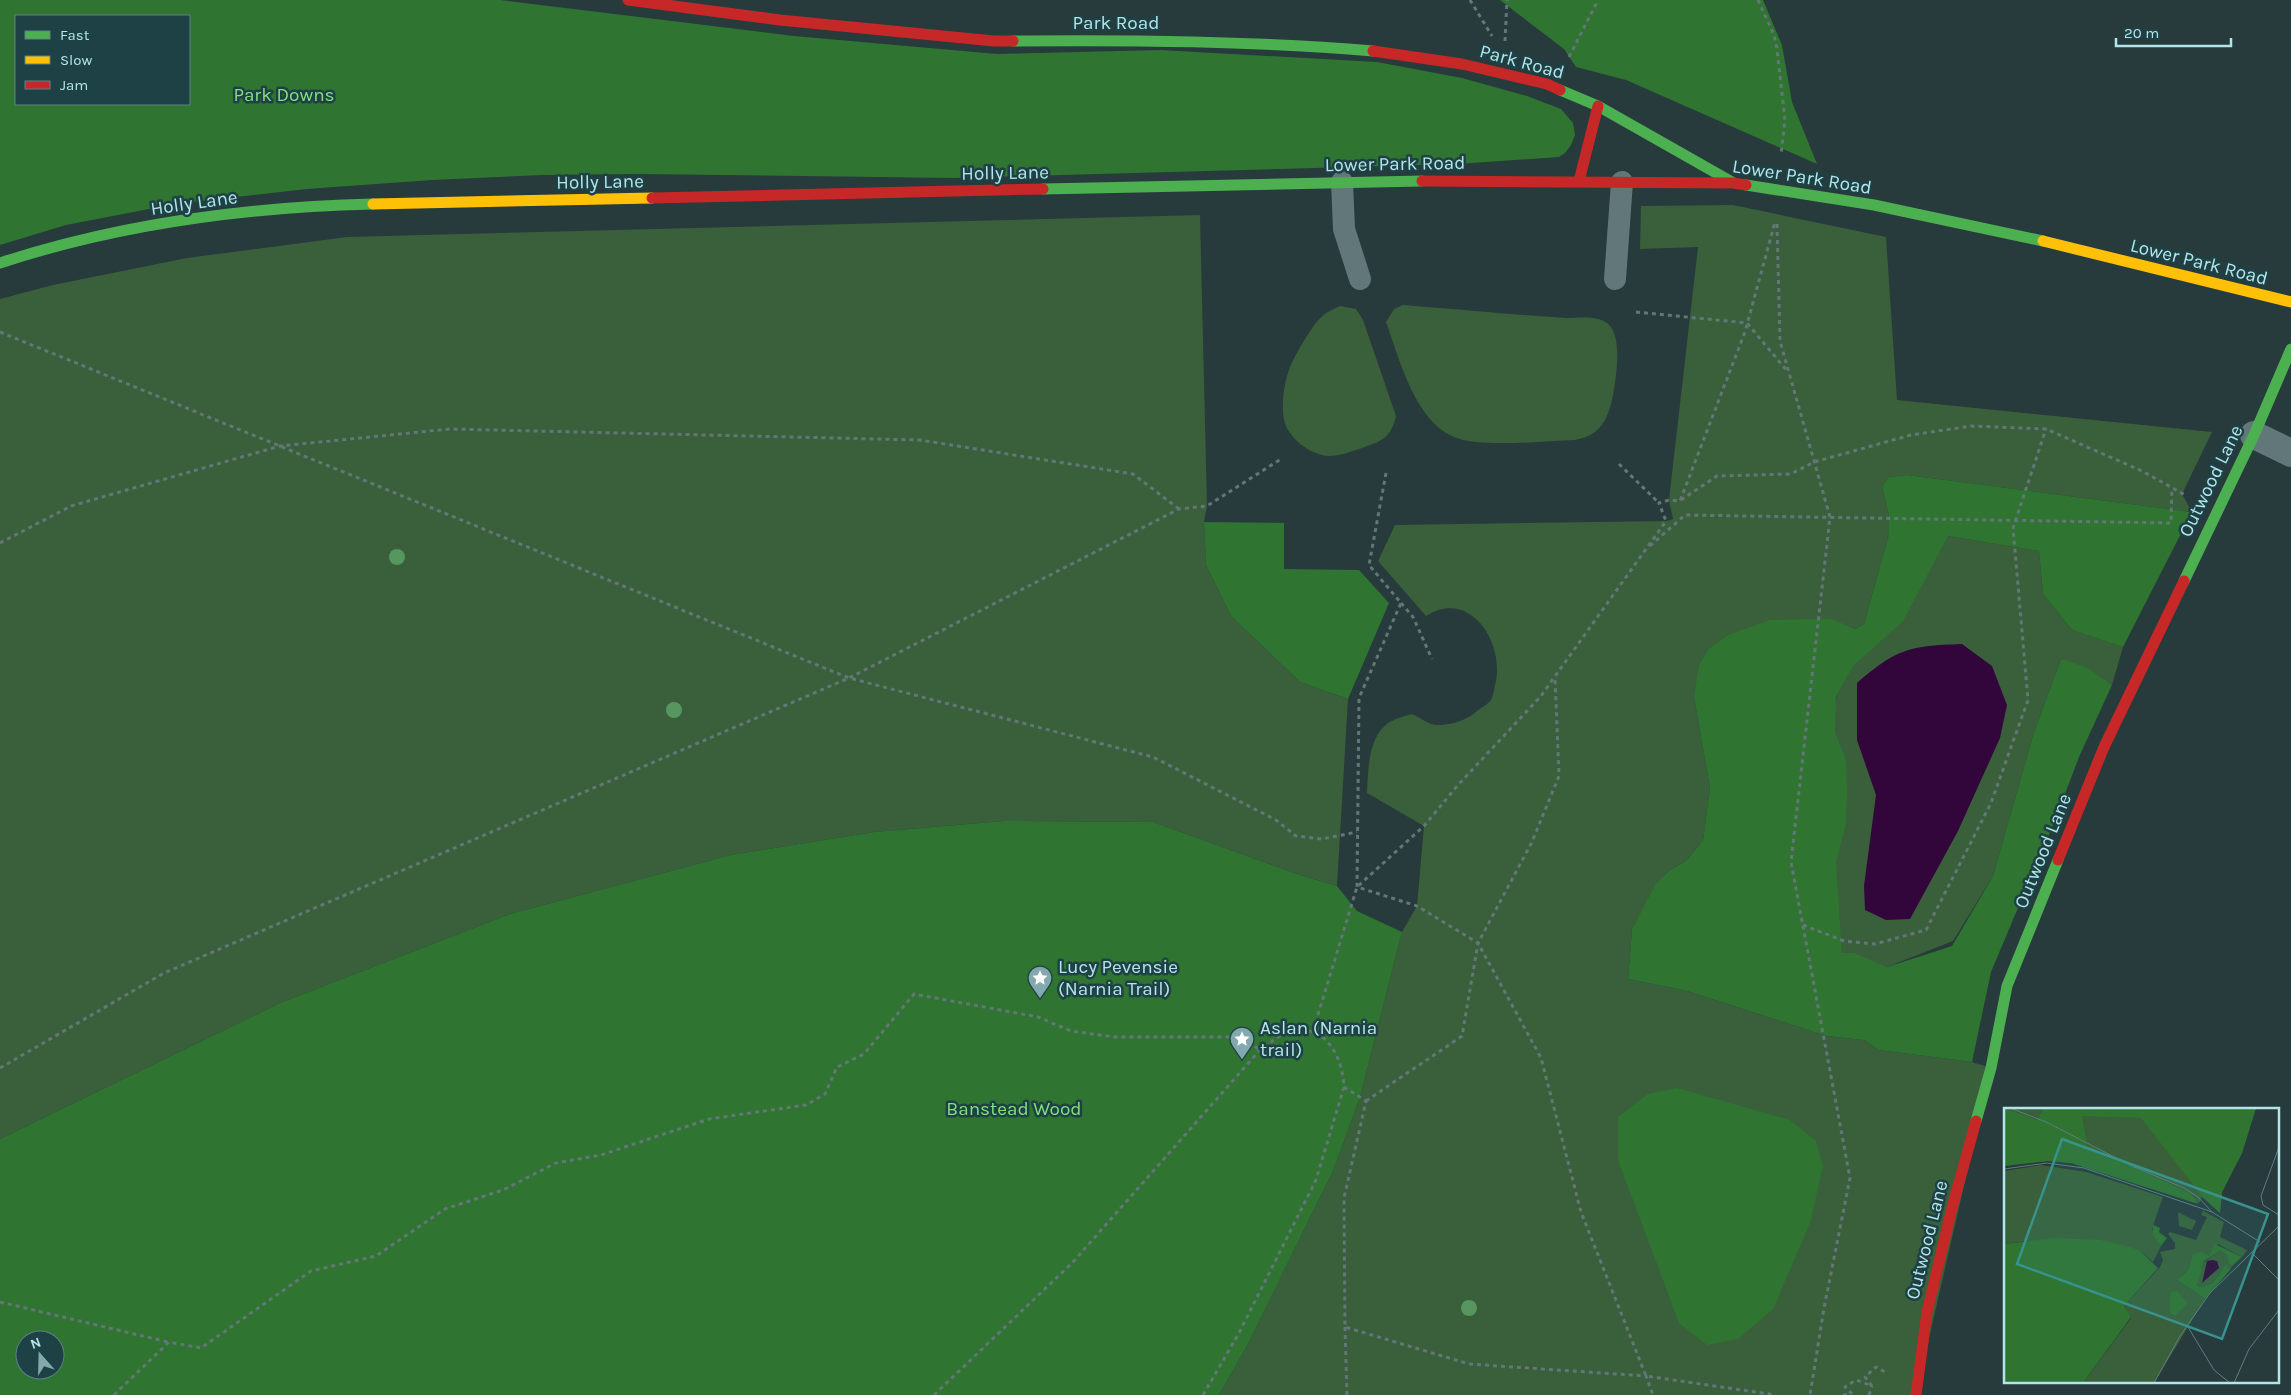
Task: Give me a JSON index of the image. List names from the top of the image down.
{
  "streets": {
    "main road": [
      "Park Road",
      "Lower Park Road",
      "Holly Lane",
      "Outwood Lane"
    ]
  },
  "crossings": [
    ["Park Road", "Lower Park Road"],
    ["Lower Park Road", "Holly Lane"]
  ],
  "parks": ["Park Downs", "Banstead Wood"],
  "places": {
    "place": ["Lucy Pevensie (Narnia Trail)", "Aslan (Narnia trail)"]
  },
  "legend": ["Fast", "Slow", "Jam"],
  "scale_bar": "20 m",
  "north": "top"
}
